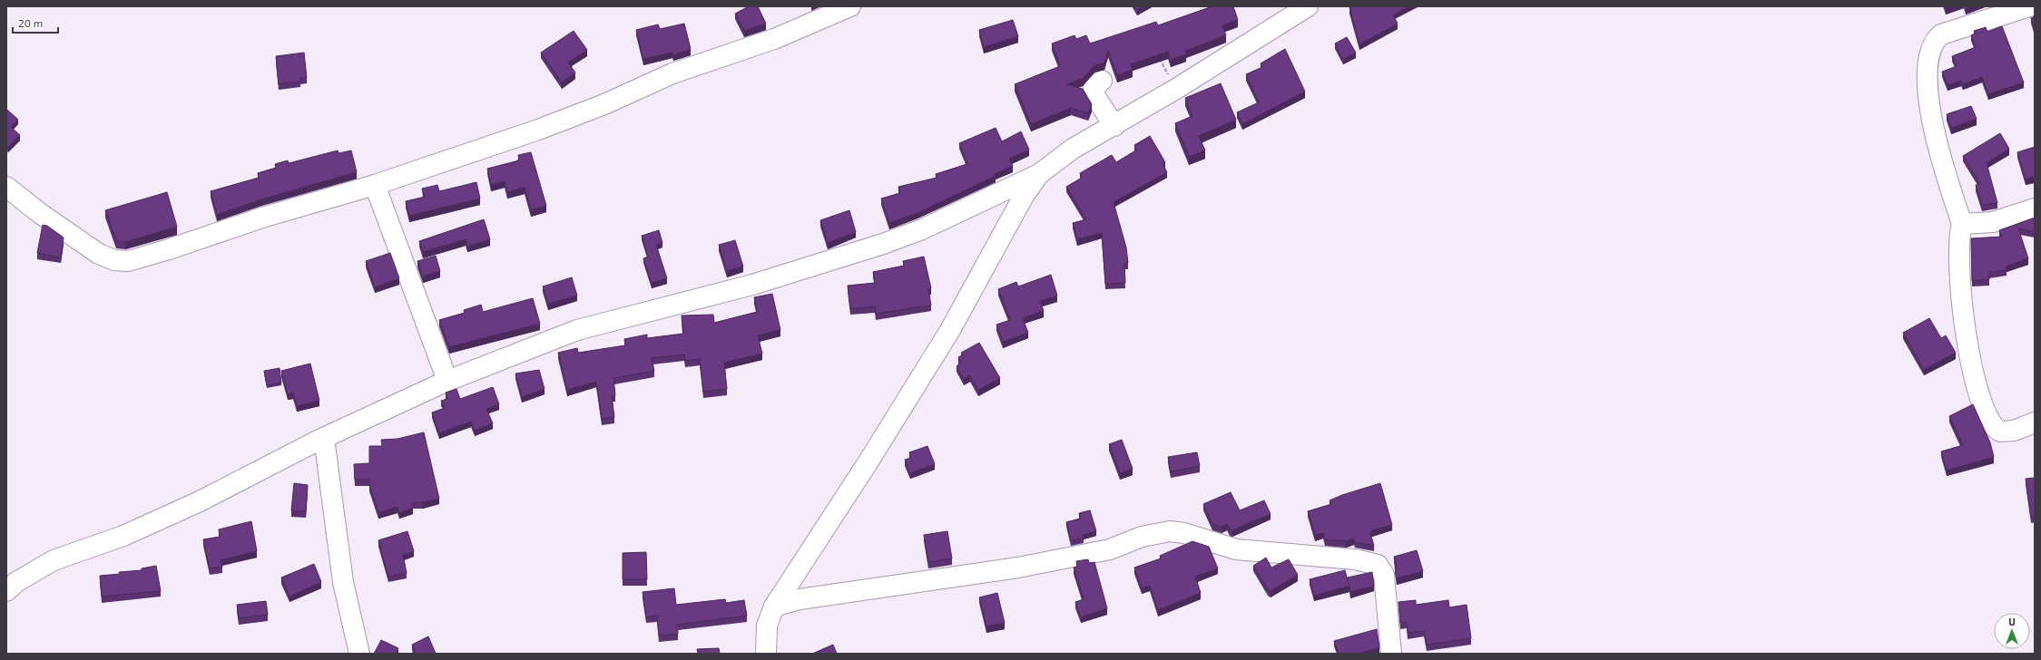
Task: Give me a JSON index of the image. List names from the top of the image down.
{
  "scale_bar": "20 m",
  "north": "top"
}
